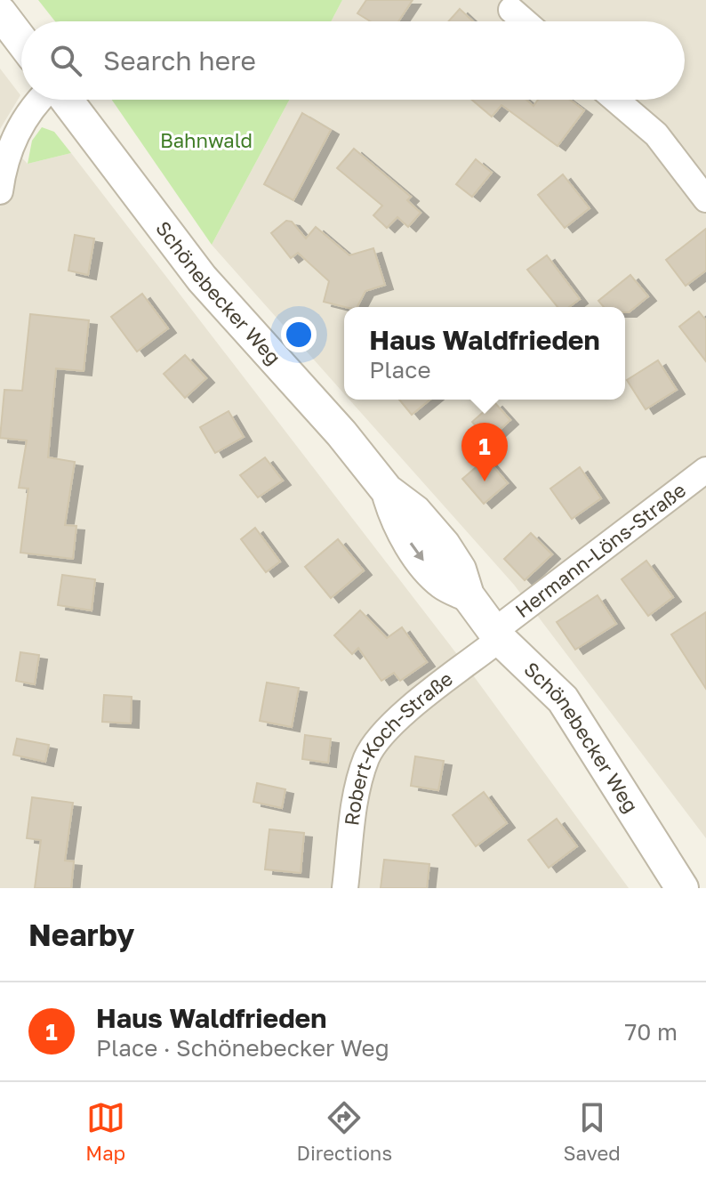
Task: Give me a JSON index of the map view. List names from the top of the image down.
{
  "streets": {
    "street": ["Schönebecker Weg", "Hermann-Löns-Straße", "Robert-Koch-Straße"]
  },
  "crossings": [
    ["Schönebecker Weg", "Hermann-Löns-Straße"],
    ["Schönebecker Weg", "Robert-Koch-Straße"],
    ["Hermann-Löns-Straße", "Robert-Koch-Straße"]
  ],
  "parks": ["Bahnwald"],
  "page": {
    "search": "Search here",
    "popup": ["Haus Waldfrieden", "Place"],
    "pins": "1",
    "heading": "Nearby",
    "list": [
      {
        "mark": "1",
        "name": "Haus Waldfrieden",
        "note": "Place · Schönebecker Weg",
        "value": "70 m"
      }
    ],
    "nav": ["Map", "Directions", "Saved"]
  }
}
